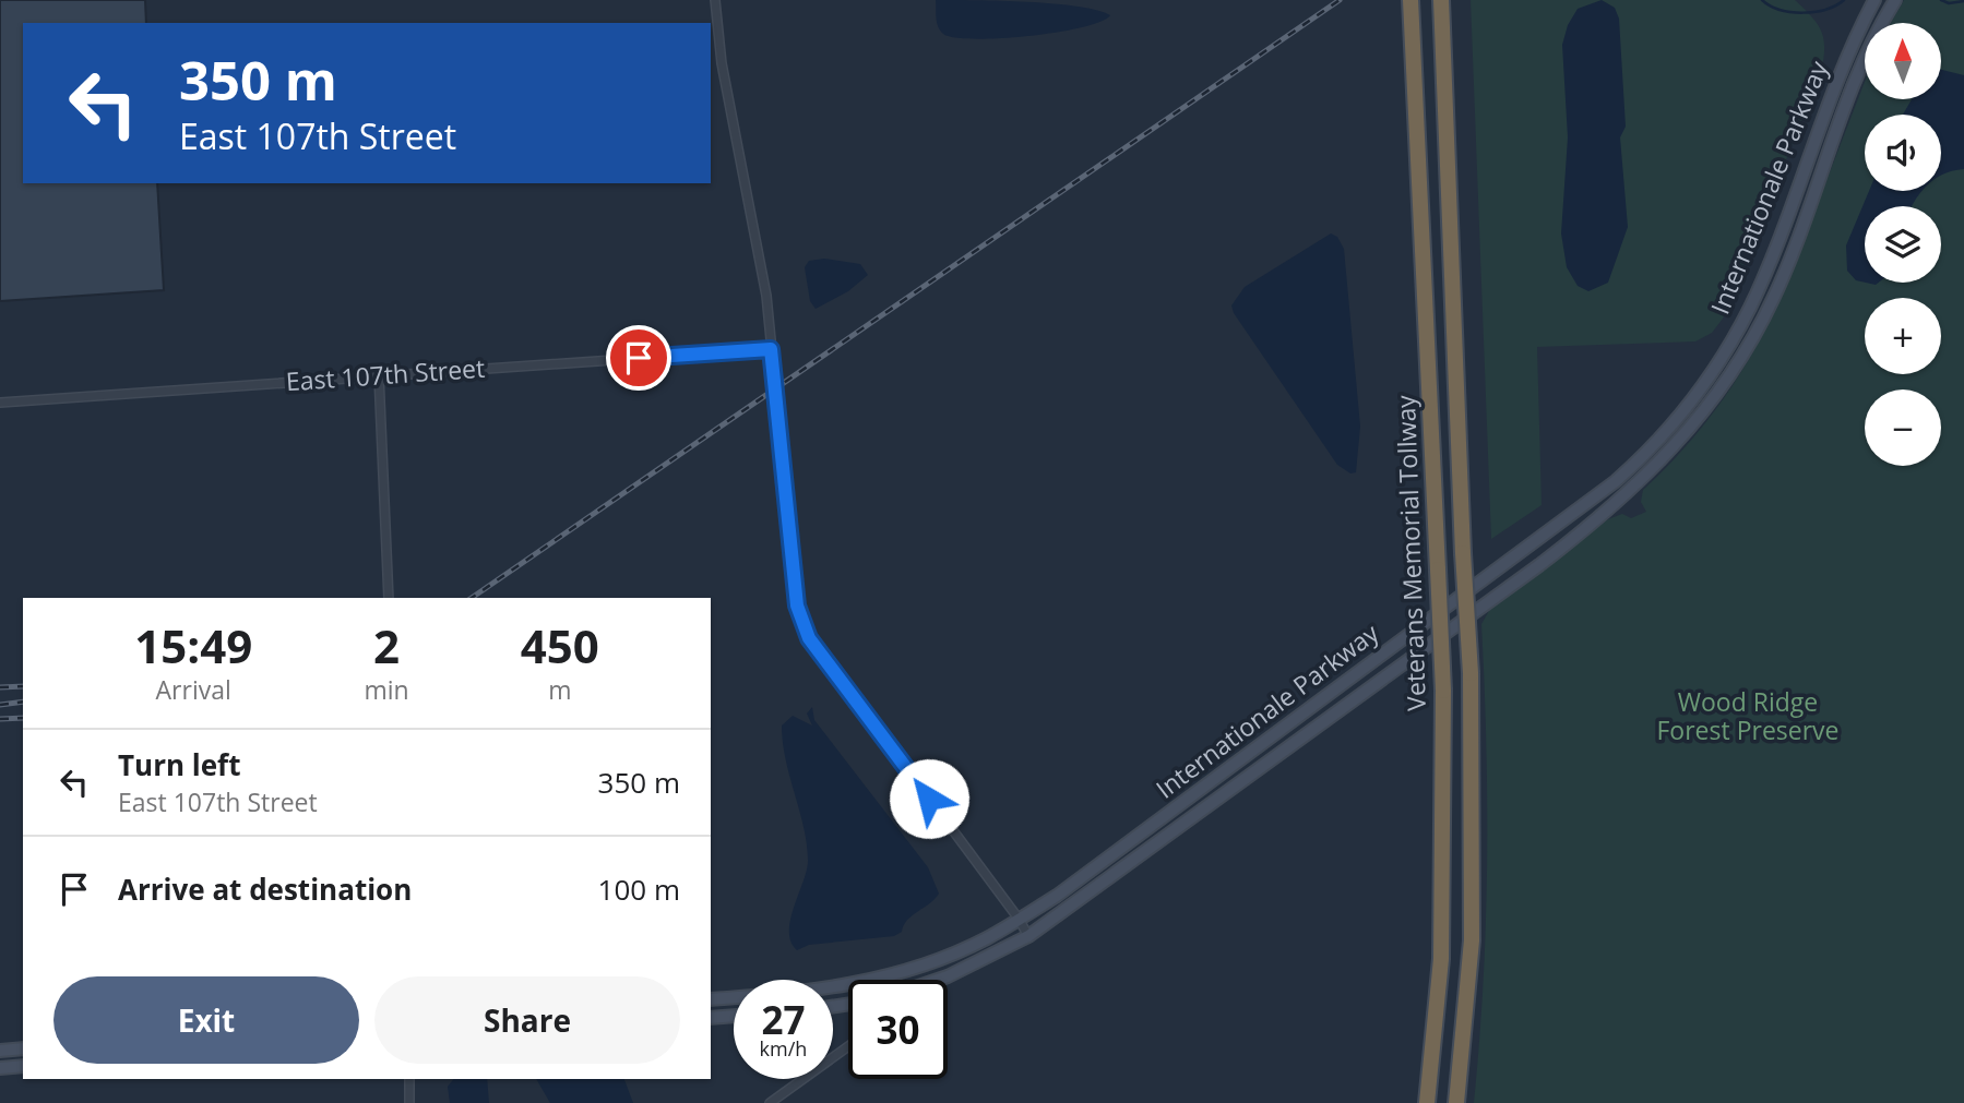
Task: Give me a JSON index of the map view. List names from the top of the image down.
{
  "streets": {
    "highway": ["Veterans Memorial Tollway"],
    "street": ["Internationale Parkway", "East 107th Street"]
  },
  "parks": ["Wood Ridge Forest Preserve"],
  "north": "top",
  "page": {
    "map_buttons": ["+", "−"],
    "turn": ["350 m", "East 107th Street"],
    "eta": [
      "15:49",
      "Arrival",
      "2",
      "min",
      "450",
      "m"
    ],
    "list": [
      {
        "name": "Turn left",
        "note": "East 107th Street",
        "value": "350 m"
      },
      {
        "name": "Arrive at destination",
        "value": "100 m"
      }
    ],
    "buttons": ["Exit", "Share"],
    "speed": "27 km/h",
    "limit": "30"
  }
}
